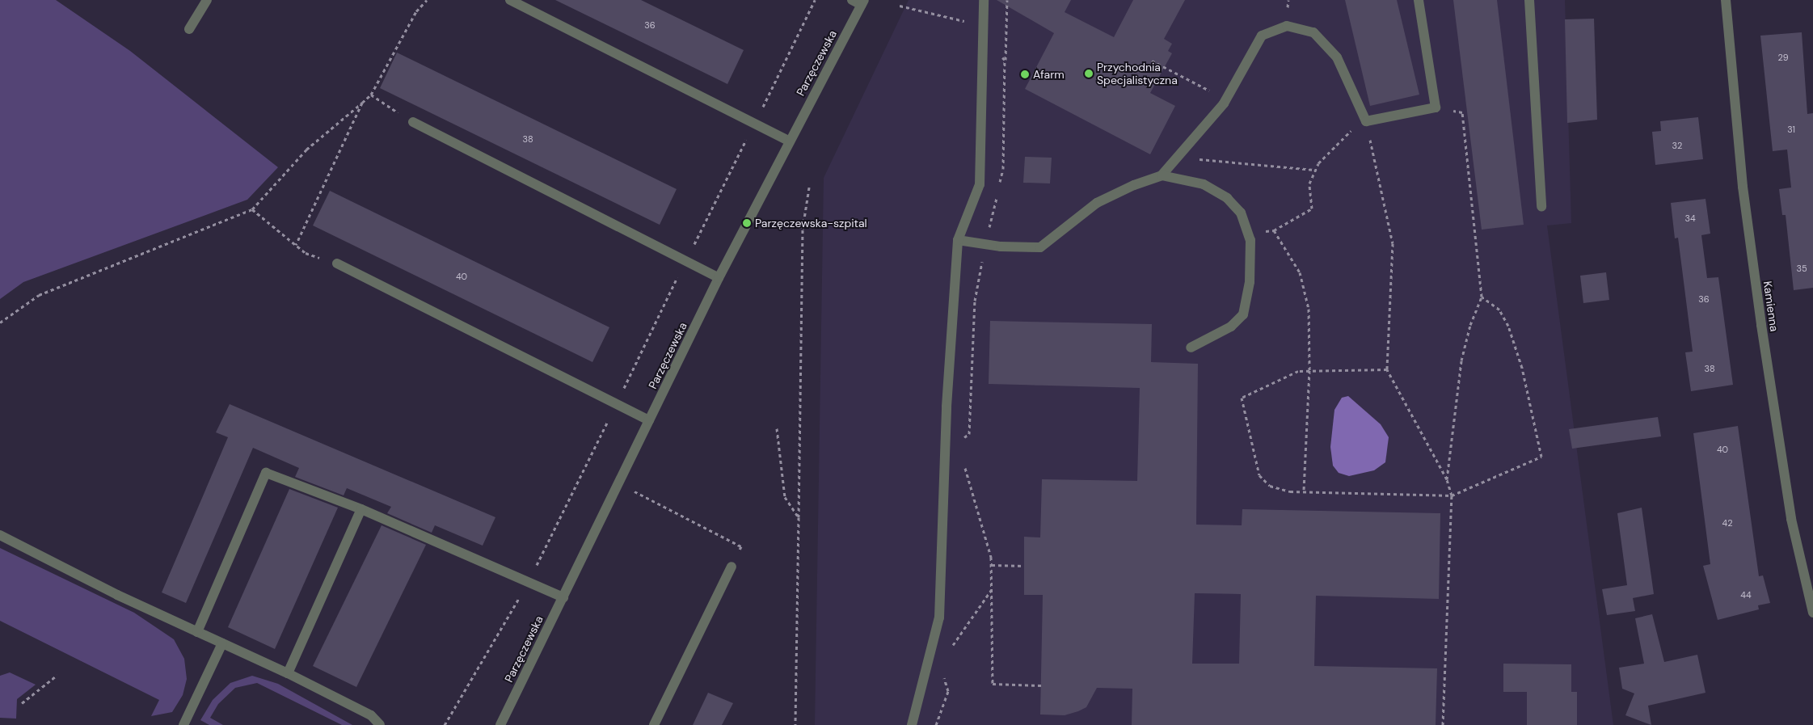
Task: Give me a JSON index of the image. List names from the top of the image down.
{
  "streets": {
    "street": ["Parzęczewska", "Kamienna"]
  },
  "places": ["Przychodnia Specjalistyczna", "Afarm", "Parzęczewska-szpital"],
  "house_numbers": [
    "36",
    "29",
    "31",
    "38",
    "32",
    "34",
    "35",
    "40",
    "36",
    "38",
    "40",
    "42",
    "44"
  ]
}
